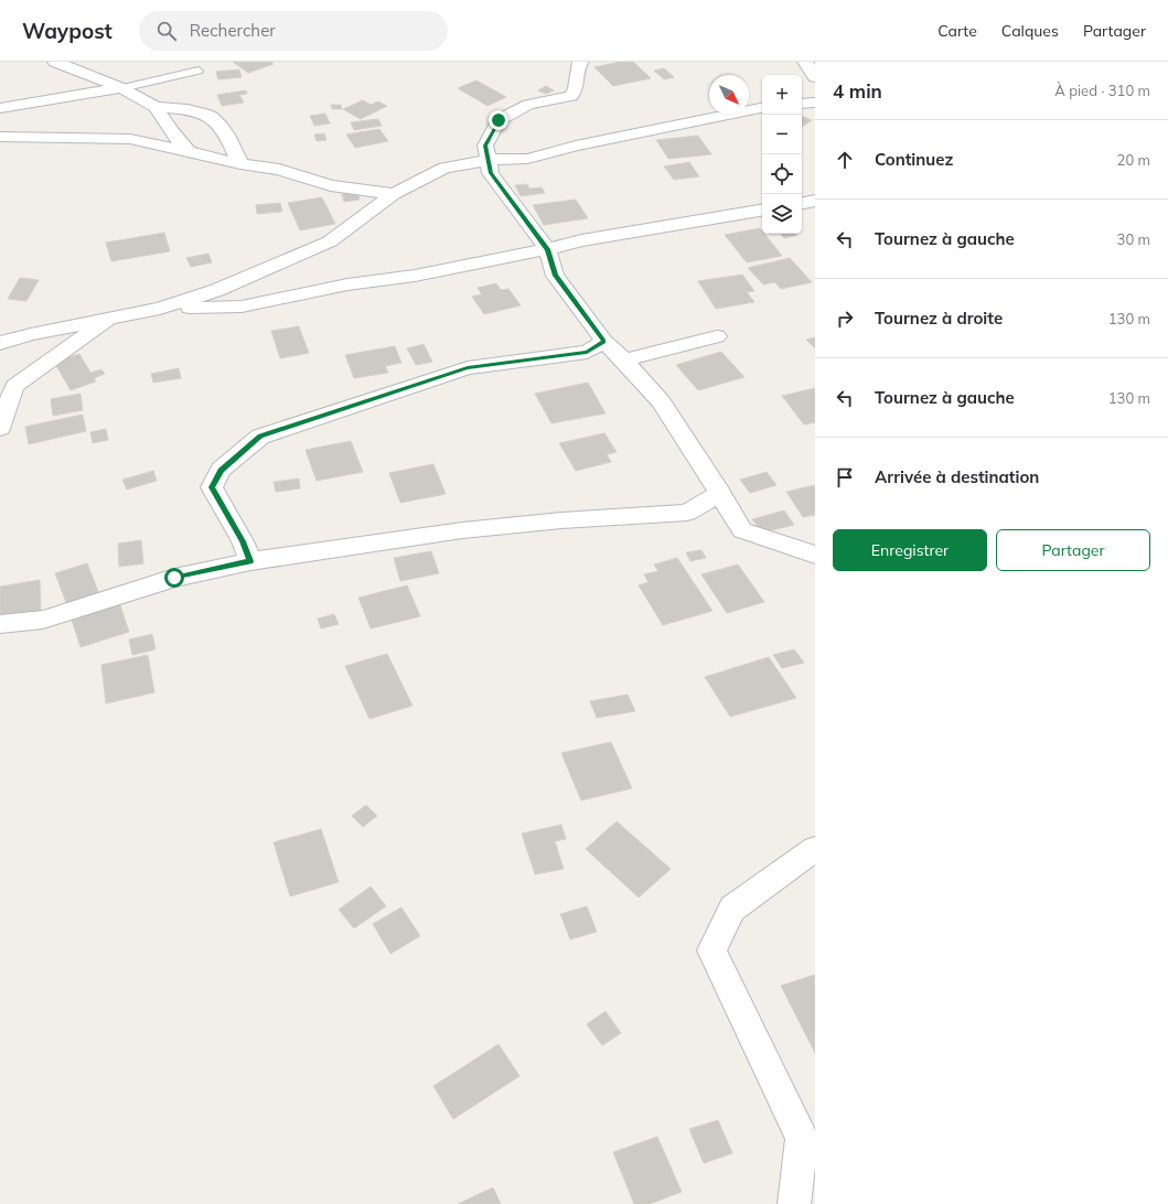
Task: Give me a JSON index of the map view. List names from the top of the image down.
{
  "north": "bottom right",
  "page": {
    "header": "Waypost",
    "search": "Rechercher",
    "nav": ["Carte", "Calques", "Partager"],
    "heading": ["4 min", "À pied · 310 m"],
    "map_buttons": ["+", "−"],
    "list": [
      ["Continuez", "20 m"],
      ["Tournez à gauche", "30 m"],
      ["Tournez à droite", "130 m"],
      ["Tournez à gauche", "130 m"],
      "Arrivée à destination"
    ],
    "buttons": ["Enregistrer", "Partager"]
  }
}
